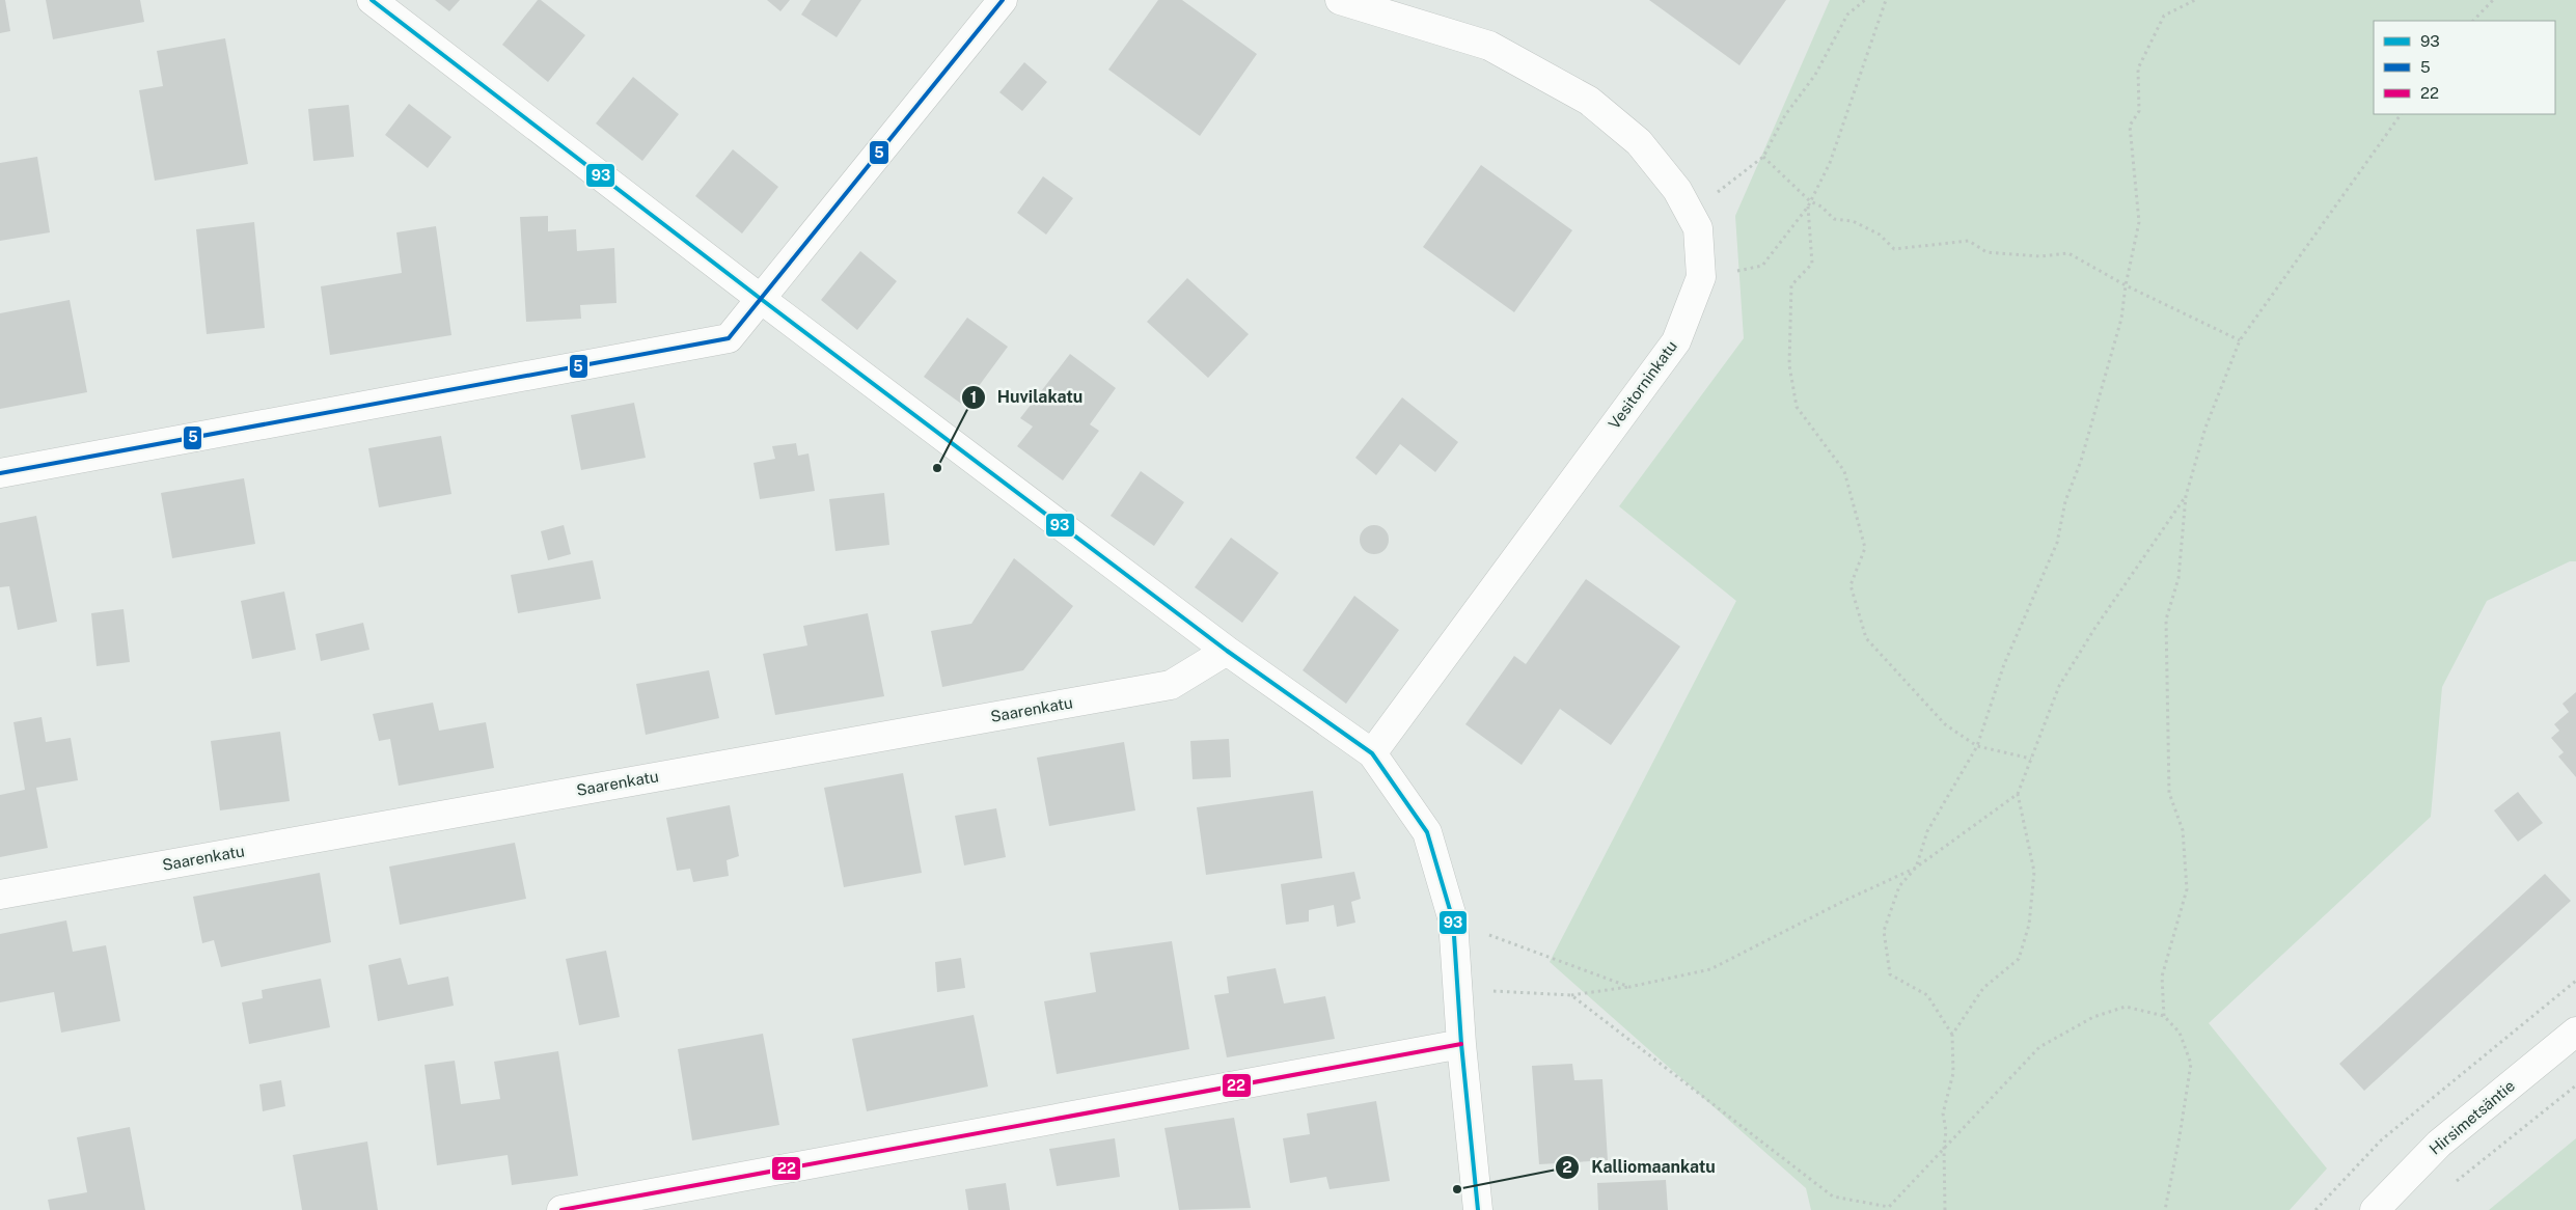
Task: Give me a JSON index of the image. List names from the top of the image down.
{
  "streets": {
    "street": ["Vesitorninkatu", "Saarenkatu", "Hirsimetsäntie"]
  },
  "places": ["Huvilakatu", "Kalliomaankatu"],
  "lines": ["transit line 93", "transit line 5", "transit line 22"],
  "legend": ["93", "5", "22"]
}
